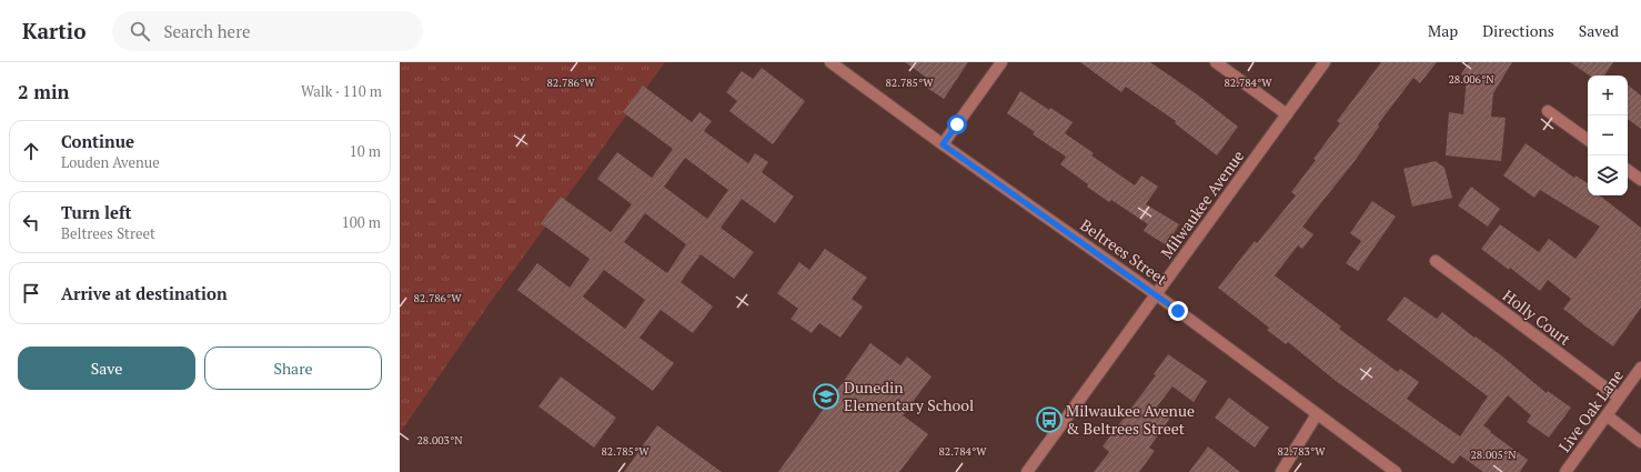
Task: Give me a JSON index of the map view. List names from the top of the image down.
{
  "streets": {
    "street": [
      "Milwaukee Avenue",
      "Beltrees Street",
      "Holly Court",
      "Live Oak Lane"
    ]
  },
  "crossings": [
    ["Milwaukee Avenue", "Beltrees Street"],
    ["Holly Court", "Live Oak Lane"]
  ],
  "places": {
    "school or university": ["Dunedin Elementary School"],
    "bus stop": ["Milwaukee Avenue & Beltrees Street"]
  },
  "page": {
    "header": "Kartio",
    "search": "Search here",
    "nav": ["Map", "Directions", "Saved"],
    "heading": ["2 min", "Walk · 110 m"],
    "map_buttons": ["+", "−"],
    "list": [
      ["Continue", "Louden Avenue", "10 m"],
      ["Turn left", "Beltrees Street", "100 m"],
      "Arrive at destination"
    ],
    "buttons": ["Save", "Share"]
  },
  "coordinates": [
    "28.006°N",
    "82.786°W",
    "82.785°W",
    "82.784°W",
    "28.003°N",
    "82.783°W",
    "28.005°N"
  ]
}
